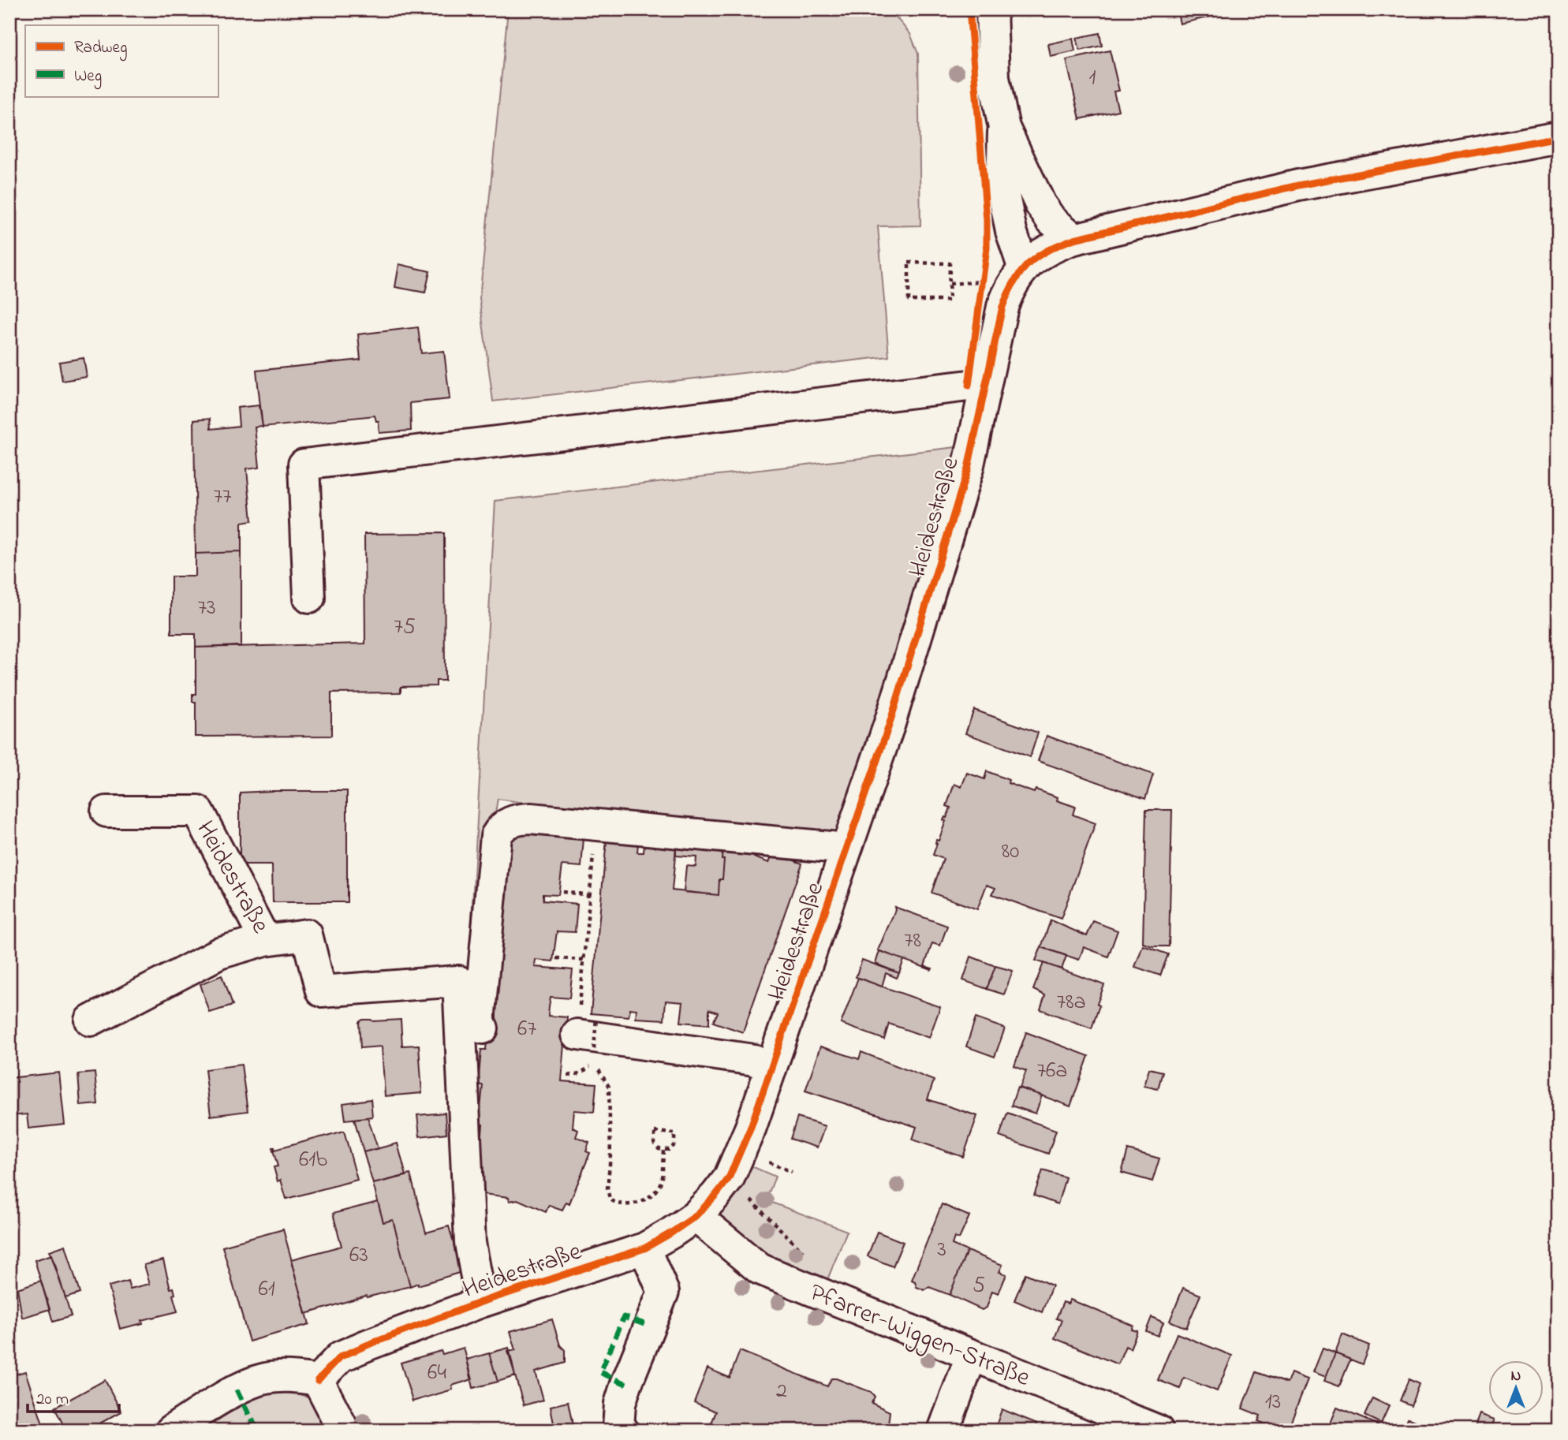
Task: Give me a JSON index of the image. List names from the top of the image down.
{
  "streets": {
    "street": ["Heidestraße", "Pfarrer-Wiggen-Straße"]
  },
  "crossings": [
    ["Heidestraße", "Pfarrer-Wiggen-Straße"]
  ],
  "house_numbers": [
    "1",
    "77",
    "73",
    "75",
    "80",
    "78",
    "78a",
    "67",
    "76a",
    "61b",
    "3",
    "63",
    "5",
    "61",
    "64",
    "2",
    "13"
  ],
  "legend": ["Radweg", "Weg"],
  "scale_bar": "20 m",
  "north": "top"
}
